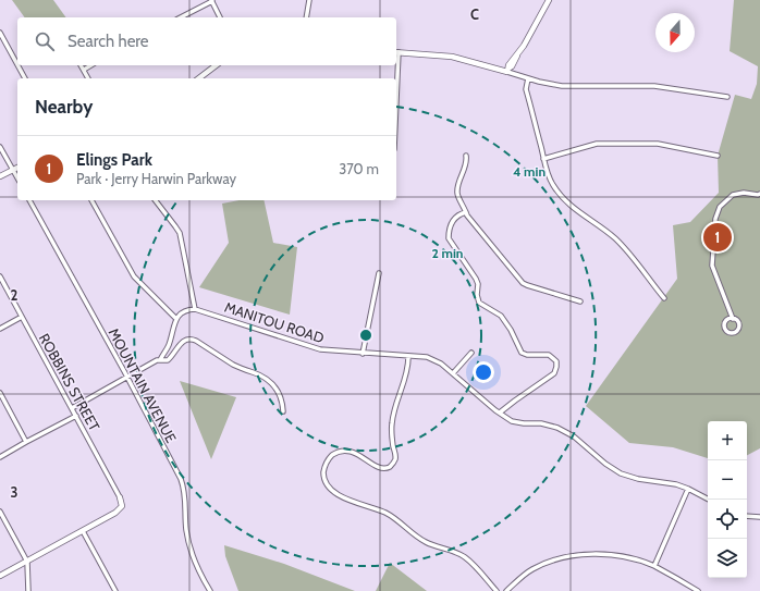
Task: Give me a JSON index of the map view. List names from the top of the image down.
{
  "streets": {
    "street": ["MANITOU ROAD", "ROBBINS STREET", "MOUNTAIN AVENUE"]
  },
  "north": "bottom",
  "page": {
    "search": "Search here",
    "heading": "Nearby",
    "list": [
      {
        "mark": "1",
        "name": "Elings Park",
        "note": "Park · Jerry Harwin Parkway",
        "value": "370 m"
      }
    ],
    "pins": "1",
    "map_buttons": ["+", "−"]
  },
  "grid": {
    "columns": ["C"],
    "rows": ["2", "3"]
  },
  "rings": ["4 min", "2 min"]
}
